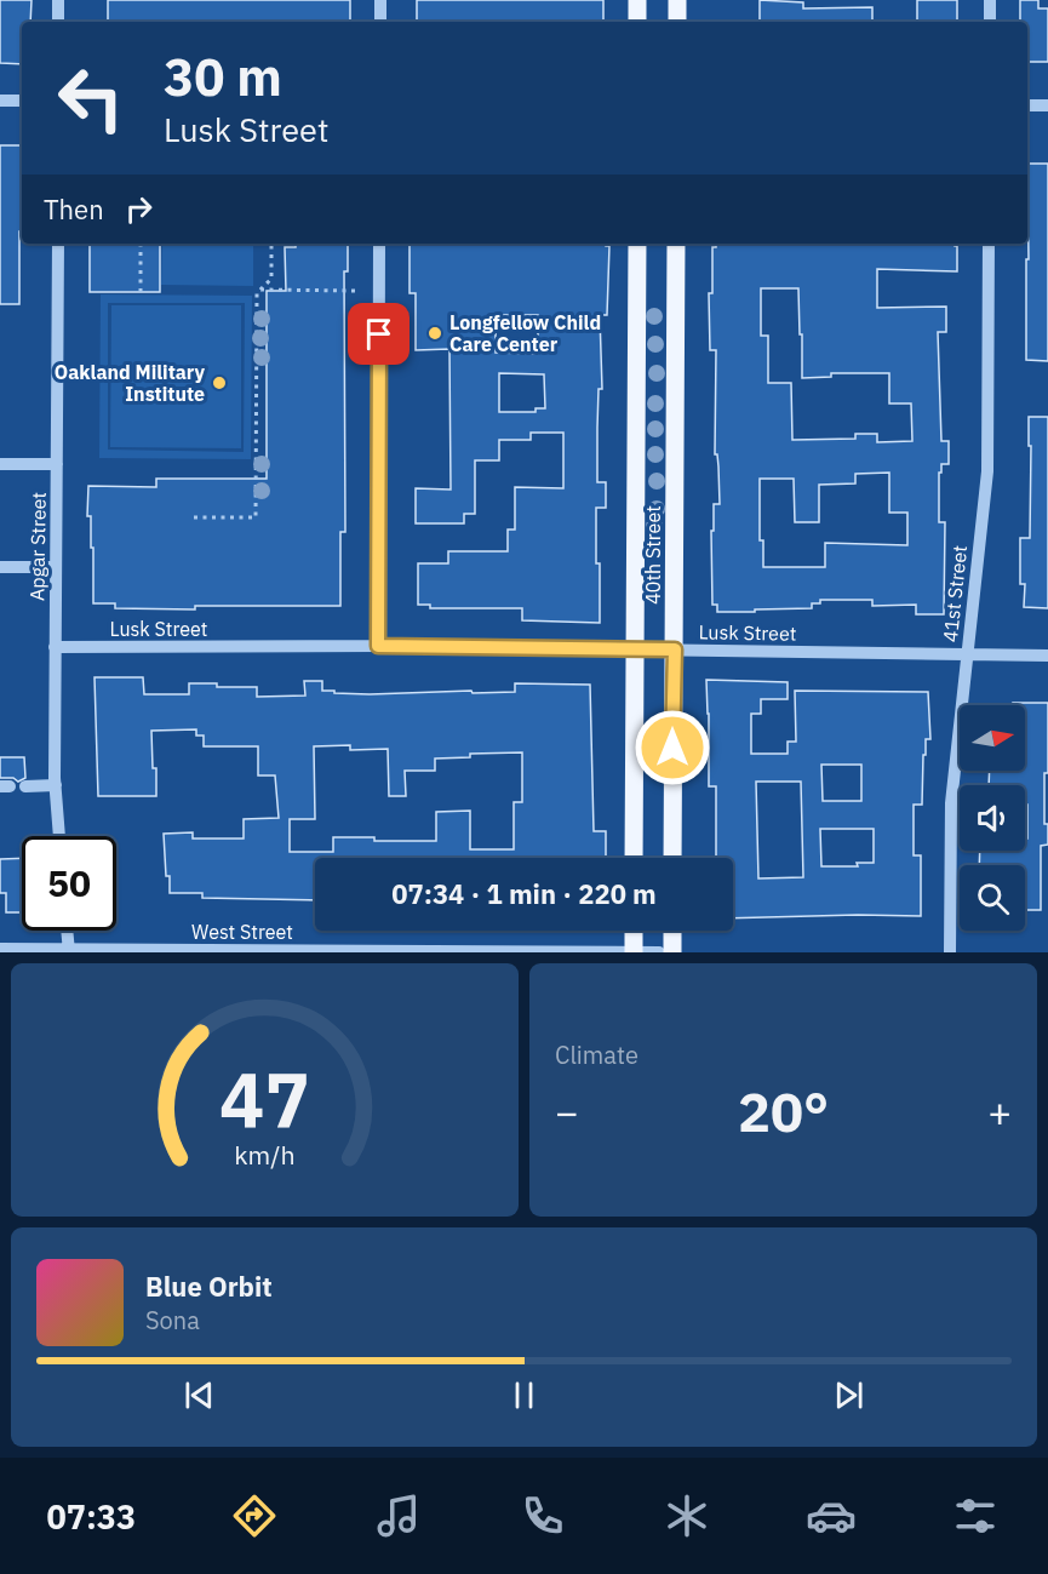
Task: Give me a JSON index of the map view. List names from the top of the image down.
{
  "streets": {
    "main road": ["40th Street"],
    "street": [
      "Apgar Street",
      "41st Street",
      "Lusk Street",
      "West Street"
    ]
  },
  "crossings": [
    ["Apgar Street", "Lusk Street"],
    ["40th Street", "Lusk Street"],
    ["41st Street", "Lusk Street"]
  ],
  "places": ["Longfellow Child Care Center", "Oakland Military Institute"],
  "north": "right",
  "page": {
    "turn": ["30 m", "Lusk Street"],
    "then": "Then",
    "limit": "50",
    "trip": "07:34 · 1 min · 220 m",
    "tile": "Climate",
    "heat": ["−", "20°", "+"],
    "song": ["Blue Orbit", "Sona"],
    "tabs": "07:33",
    "gauge": ["47", "km/h"]
  }
}
